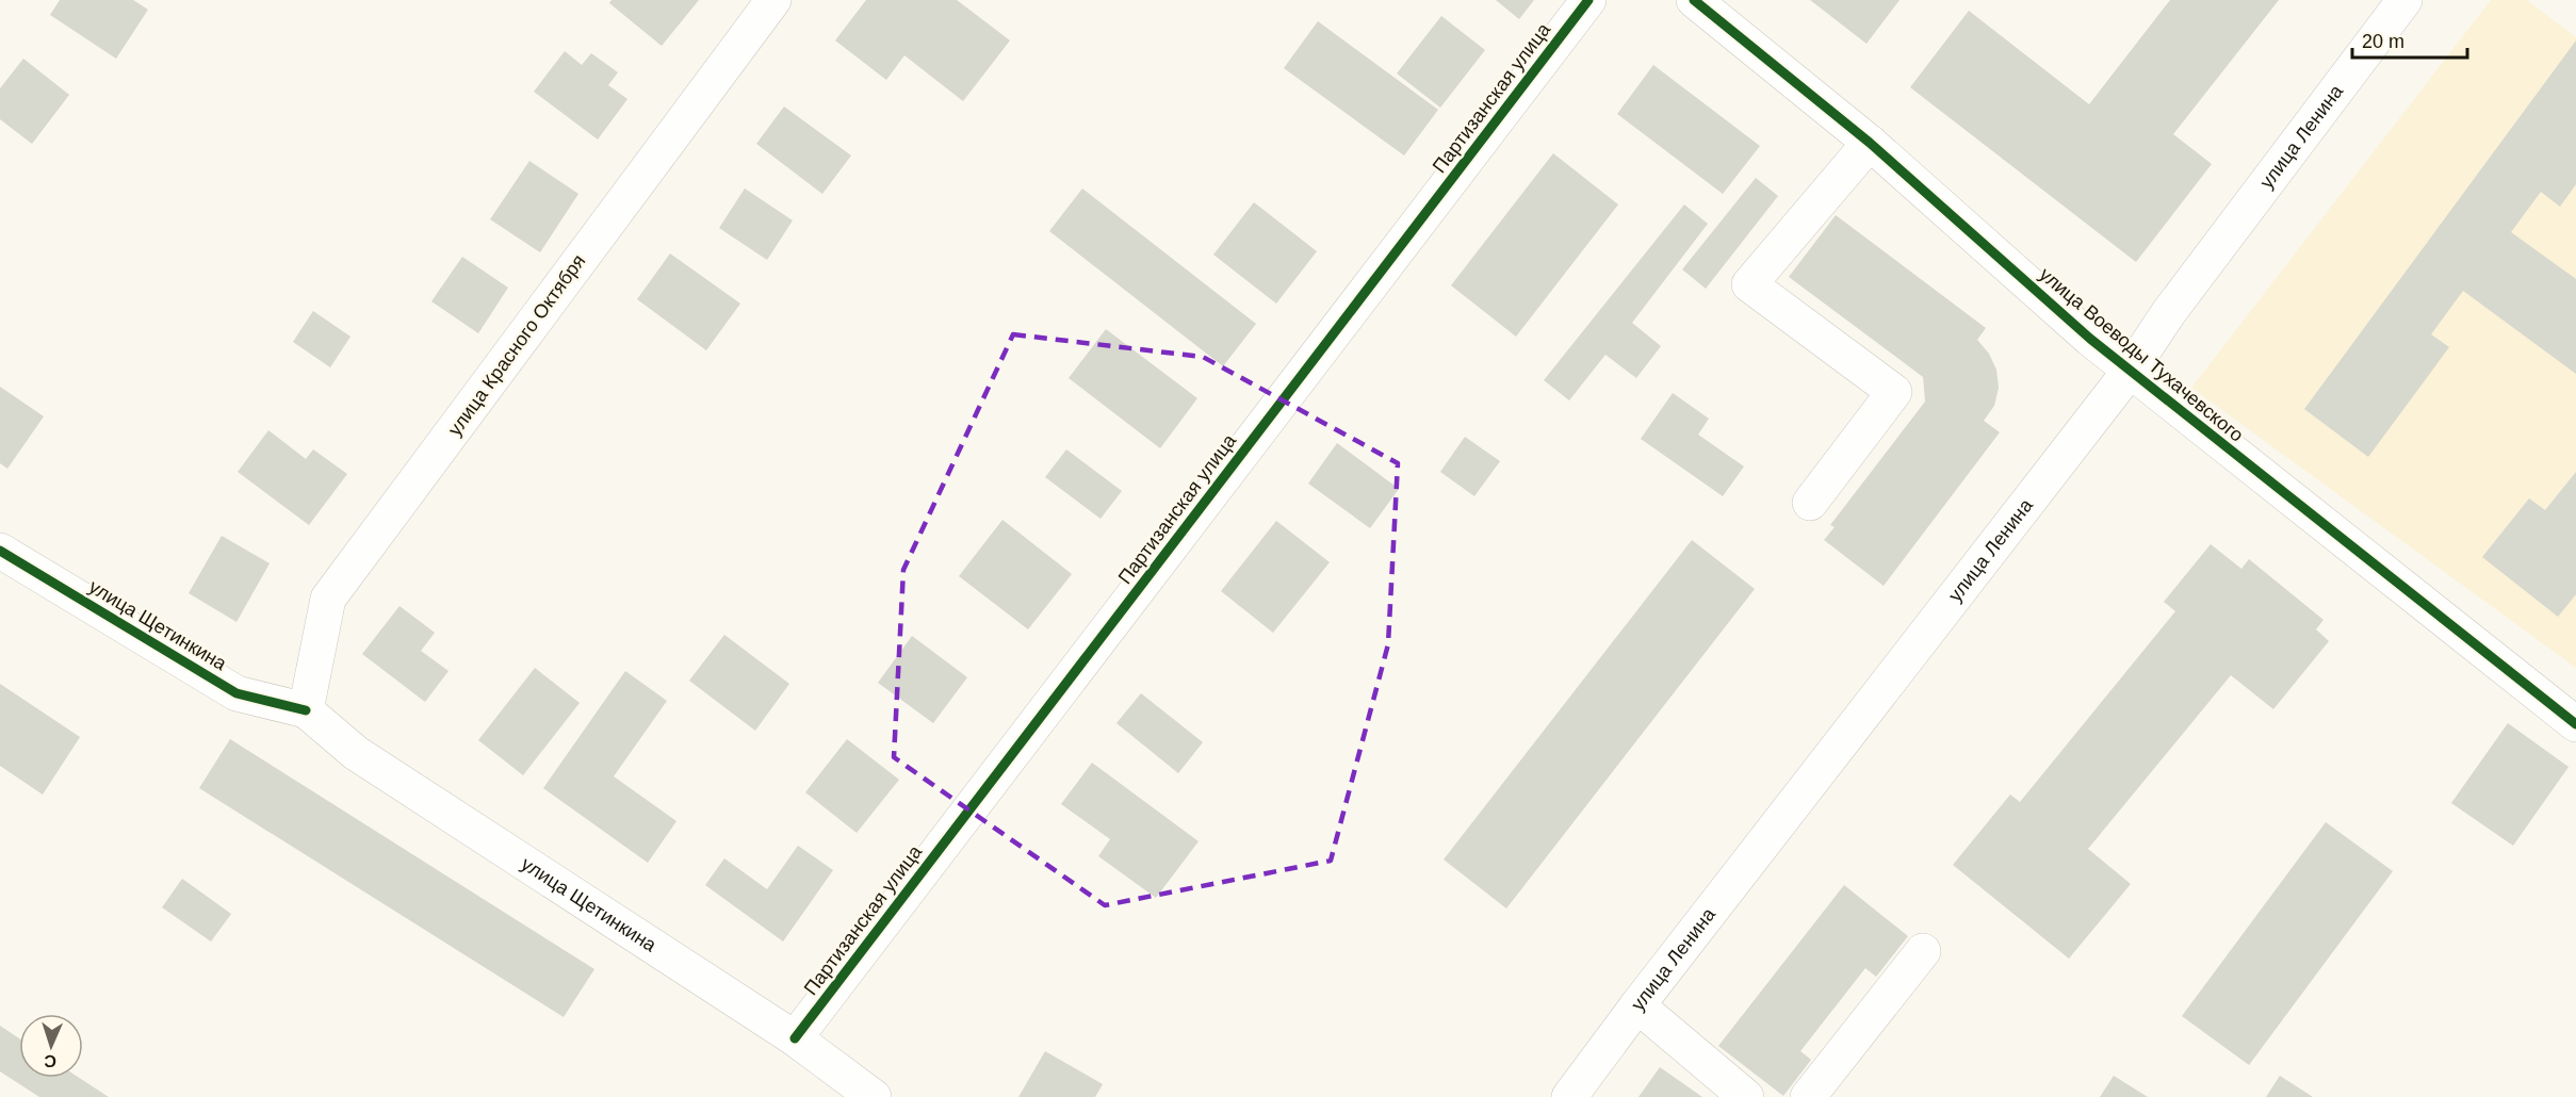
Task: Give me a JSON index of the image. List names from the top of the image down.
{
  "streets": {
    "main road": [
      "Партизанская улица",
      "улица Ленина",
      "улица Красного Октября",
      "улица Воеводы Тухачевского",
      "улица Щетинкина"
    ]
  },
  "crossings": [
    ["Партизанская улица", "улица Щетинкина"],
    ["улица Ленина", "улица Воеводы Тухачевского"],
    ["улица Красного Октября", "улица Щетинкина"]
  ],
  "scale_bar": "20 m",
  "north": "bottom"
}
